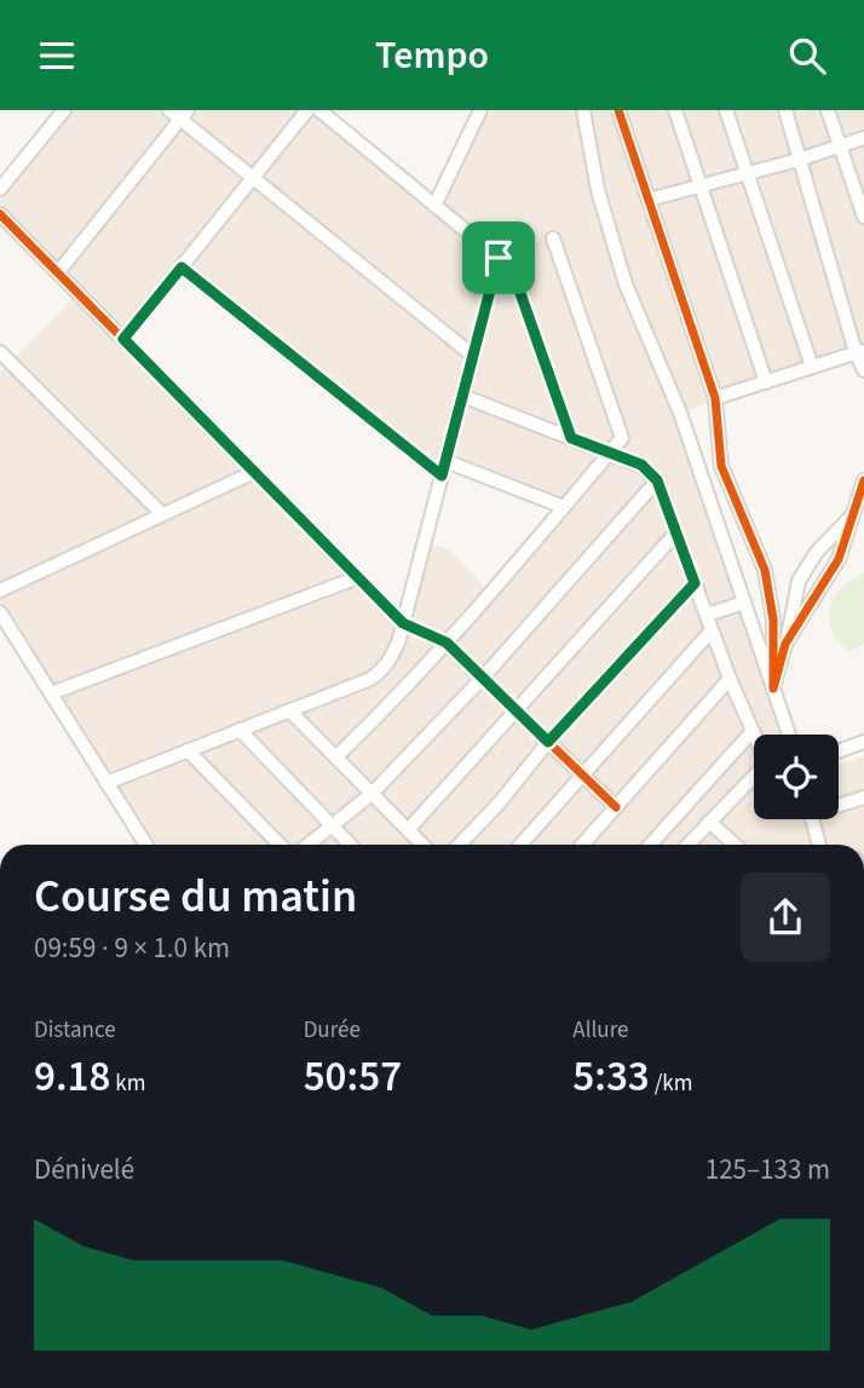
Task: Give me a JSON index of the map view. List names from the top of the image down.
{
  "page": {
    "header": "Tempo",
    "heading": ["Course du matin", "09:59 · 9 × 1.0 km"],
    "stats": [
      ["Distance", "9.18 km"],
      ["Durée", "50:57"],
      ["Allure", "5:33 /km"]
    ],
    "chart": ["Dénivelé", "125–133 m"]
  }
}
